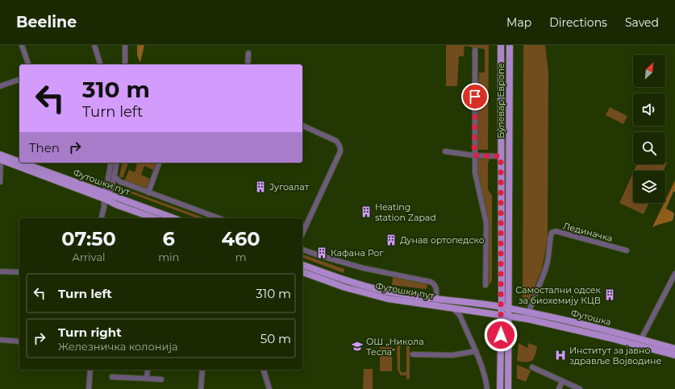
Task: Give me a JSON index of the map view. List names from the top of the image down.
{
  "streets": {
    "main road": ["Булевар Европе", "Футошки пут", "Футошка"],
    "street": ["Лединачка"]
  },
  "crossings": [
    ["Булевар Европе", "Футошки пут"],
    ["Булевар Европе", "Футошка"],
    ["Футошки пут", "Футошка"],
    ["Лединачка", "Футошка"]
  ],
  "places": {
    "building": [
      "Југоалат",
      "Heating station Zapad",
      "Дунав ортопедско",
      "Кафана Рог",
      "Самостални одсек за биохемију КЦВ"
    ],
    "school or university": ["ОШ „Никола Тесла”"],
    "hospital": ["Институт за јавно здравље Војводине"]
  },
  "north": "top right",
  "page": {
    "header": "Beeline",
    "nav": ["Map", "Directions", "Saved"],
    "turn": ["310 m", "Turn left"],
    "then": "Then",
    "eta": [
      "07:50",
      "Arrival",
      "6",
      "min",
      "460",
      "m"
    ],
    "list": [
      {
        "name": "Turn left",
        "value": "310 m"
      },
      {
        "name": "Turn right",
        "note": "Железничка колонија",
        "value": "50 m"
      }
    ]
  }
}
